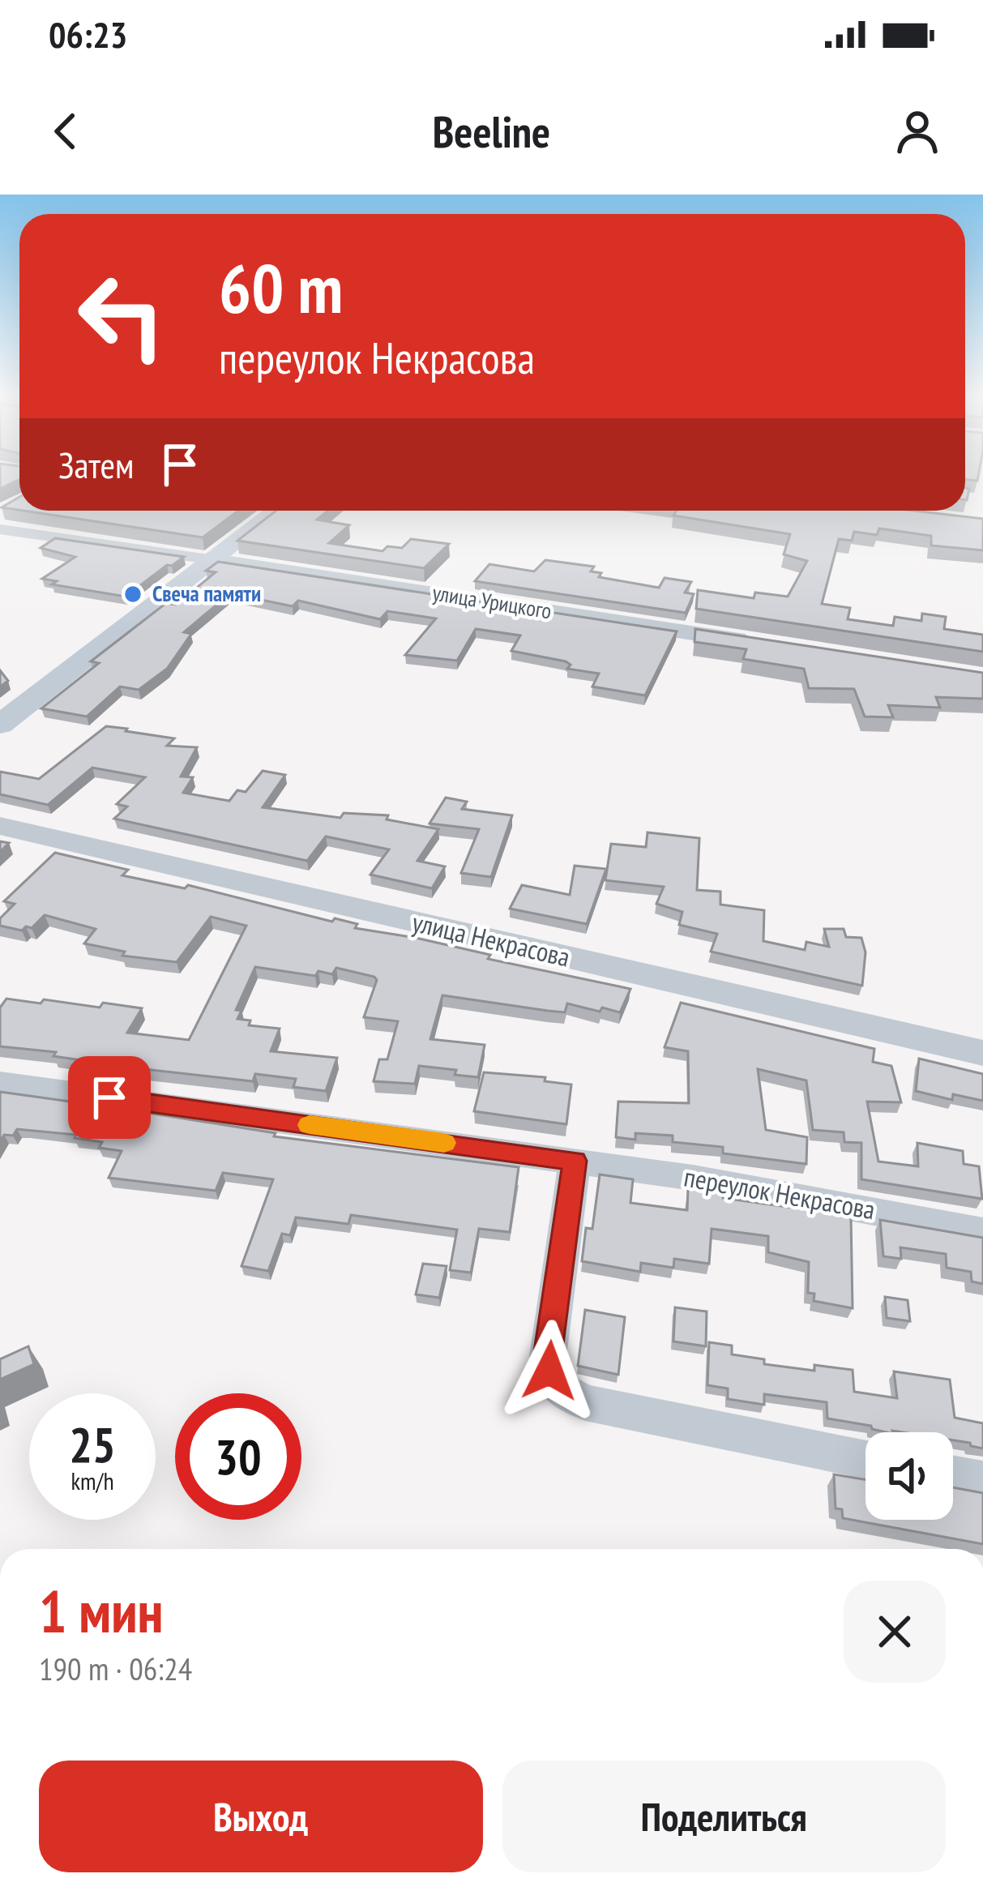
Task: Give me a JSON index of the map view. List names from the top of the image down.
{
  "streets": {
    "street": ["улица Урицкого", "улица Некрасова", "переулок Некрасова"]
  },
  "places": ["Свеча памяти"],
  "page": {
    "status": "06:23",
    "header": "Beeline",
    "turn": ["60 m", "переулок Некрасова"],
    "then": "Затем",
    "speed": "25 km/h",
    "limit": "30",
    "heading": ["1 мин", "190 m · 06:24"],
    "buttons": ["Выход", "Поделиться"]
  }
}
